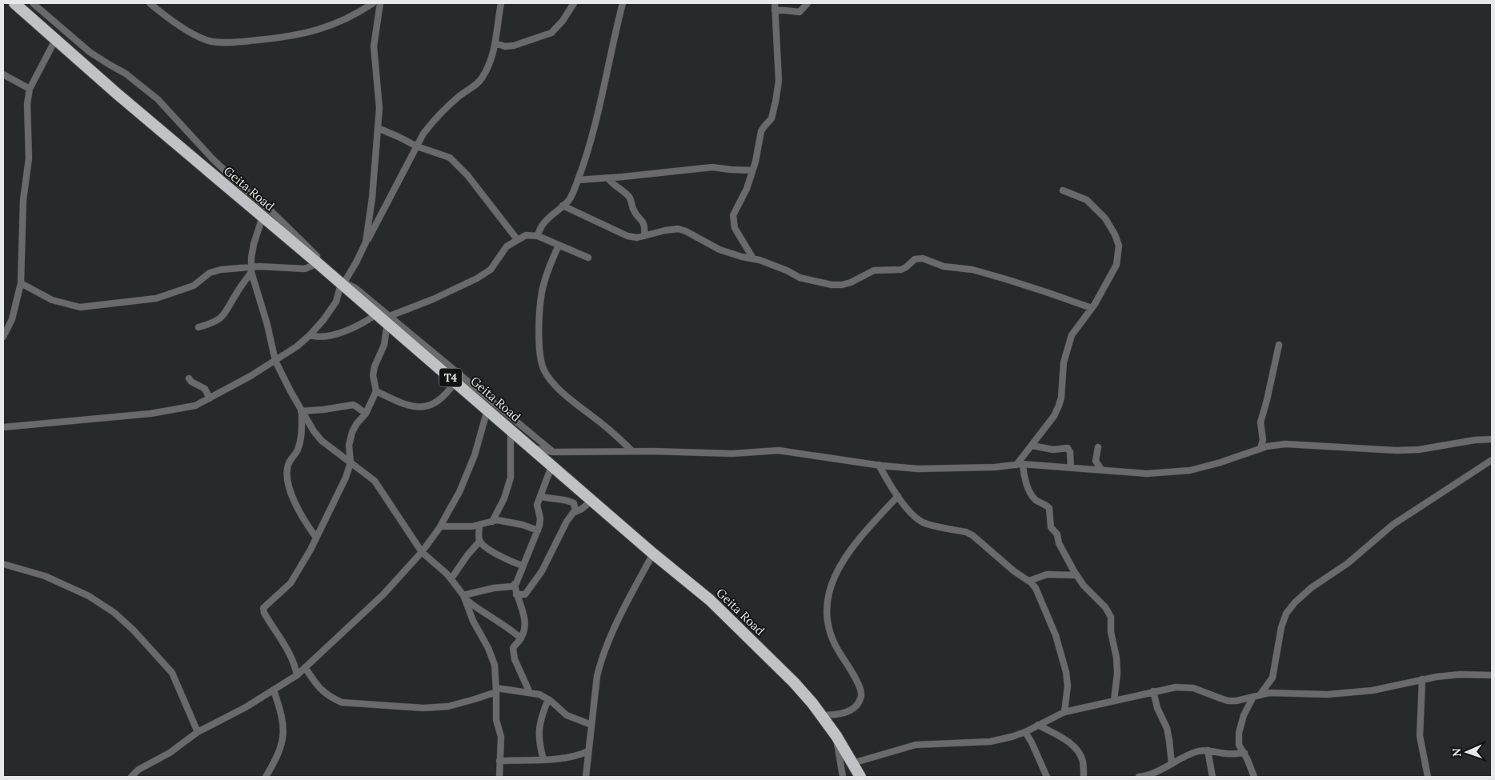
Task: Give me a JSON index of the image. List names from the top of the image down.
{
  "streets": {
    "highway": ["Geita Road", "T4"]
  },
  "north": "left"
}
